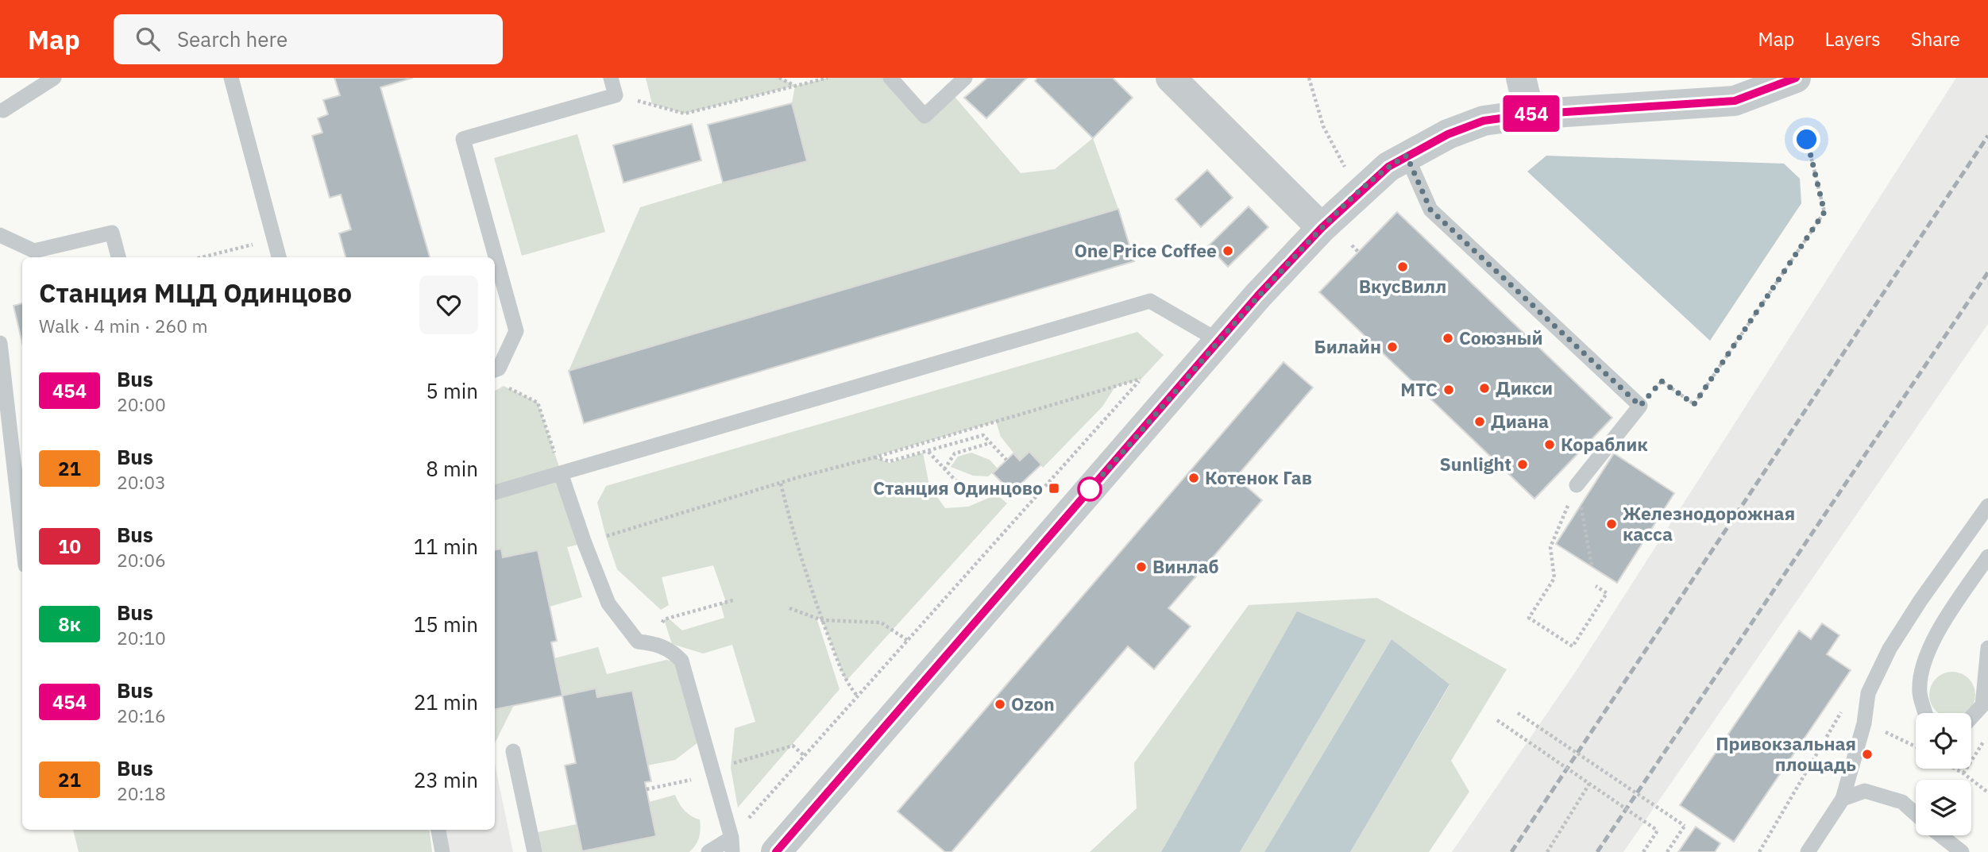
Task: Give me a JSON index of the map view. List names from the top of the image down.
{
  "places": {
    "other": [
      "One Price Coffee",
      "ВкусВилл",
      "Союзный",
      "Билайн",
      "Дикси",
      "МТС",
      "Диана",
      "Кораблик",
      "Sunlight",
      "Котенок Гав",
      "Железнодорожная касса",
      "Винлаб",
      "Ozon",
      "Привокзальная площадь"
    ],
    "transit": ["Станция Одинцово"]
  },
  "lines": ["bus line 454"],
  "page": {
    "header": "Map",
    "search": "Search here",
    "nav": ["Map", "Layers", "Share"],
    "on_map": "454",
    "heading": ["Станция МЦД Одинцово", "Walk · 4 min · 260 m"],
    "list": [
      {
        "mark": "454",
        "name": "Bus",
        "note": "20:00",
        "value": "5 min"
      },
      {
        "mark": "21",
        "name": "Bus",
        "note": "20:03",
        "value": "8 min"
      },
      {
        "mark": "10",
        "name": "Bus",
        "note": "20:06",
        "value": "11 min"
      },
      {
        "mark": "8к",
        "name": "Bus",
        "note": "20:10",
        "value": "15 min"
      },
      {
        "mark": "454",
        "name": "Bus",
        "note": "20:16",
        "value": "21 min"
      },
      {
        "mark": "21",
        "name": "Bus",
        "note": "20:18",
        "value": "23 min"
      }
    ]
  }
}
